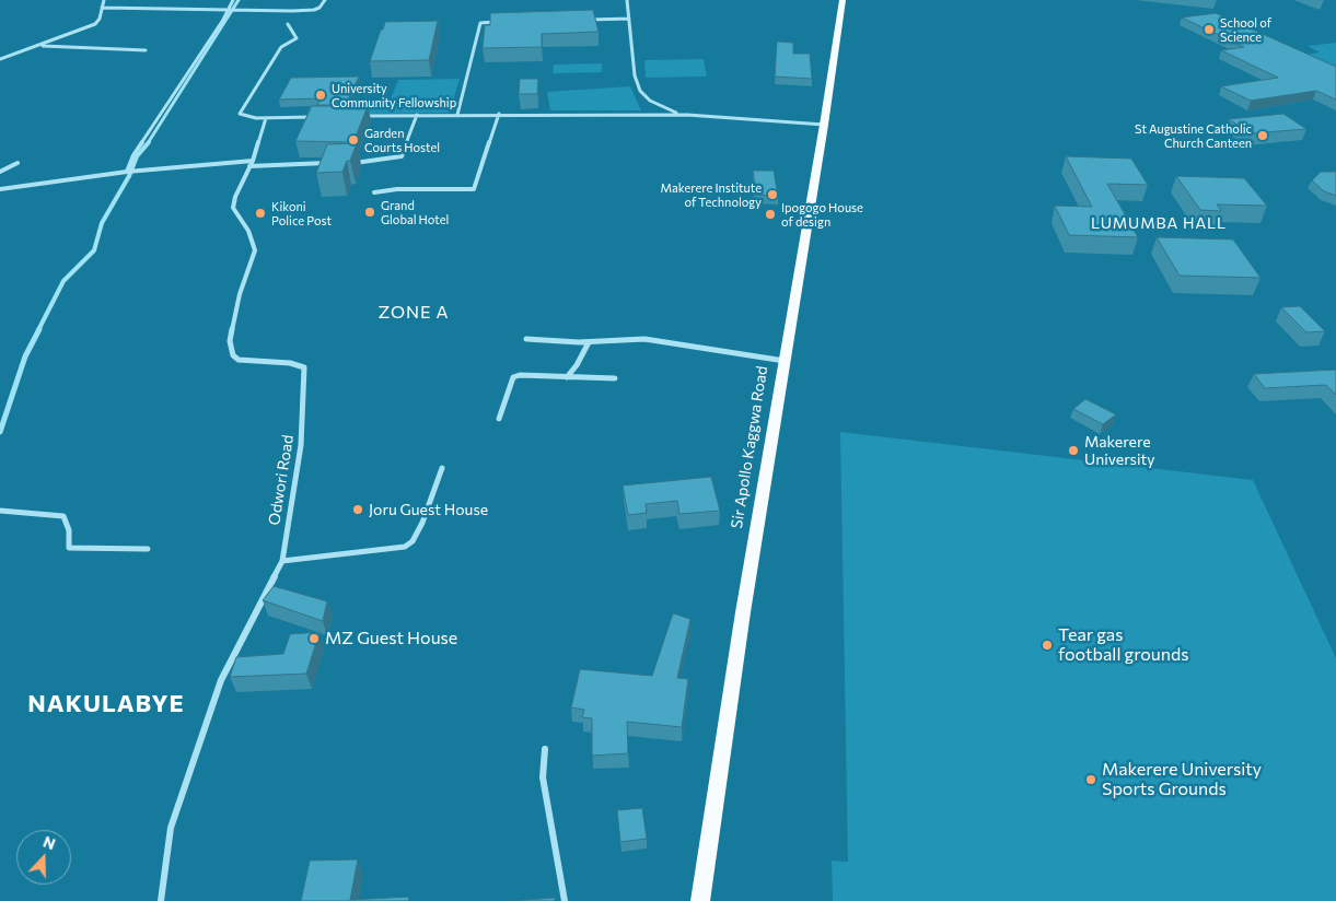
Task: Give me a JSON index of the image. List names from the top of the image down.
{
  "streets": {
    "main road": ["Sir Apollo Kaggwa Road"],
    "street": ["Odwori Road"]
  },
  "districts": ["LUMUMBA HALL", "ZONE A", "NAKULABYE"],
  "places": [
    "School of Science",
    "University Community Fellowship",
    "St Augustine Catholic Church Canteen",
    "Garden Courts Hostel",
    "Makerere Institute of Technology",
    "Grand Global Hotel",
    "Kikoni Police Post",
    "Ipogogo House of design",
    "Makerere University",
    "Joru Guest House",
    "MZ Guest House",
    "Tear gas football grounds",
    "Makerere University Sports Grounds"
  ],
  "north": "top"
}
